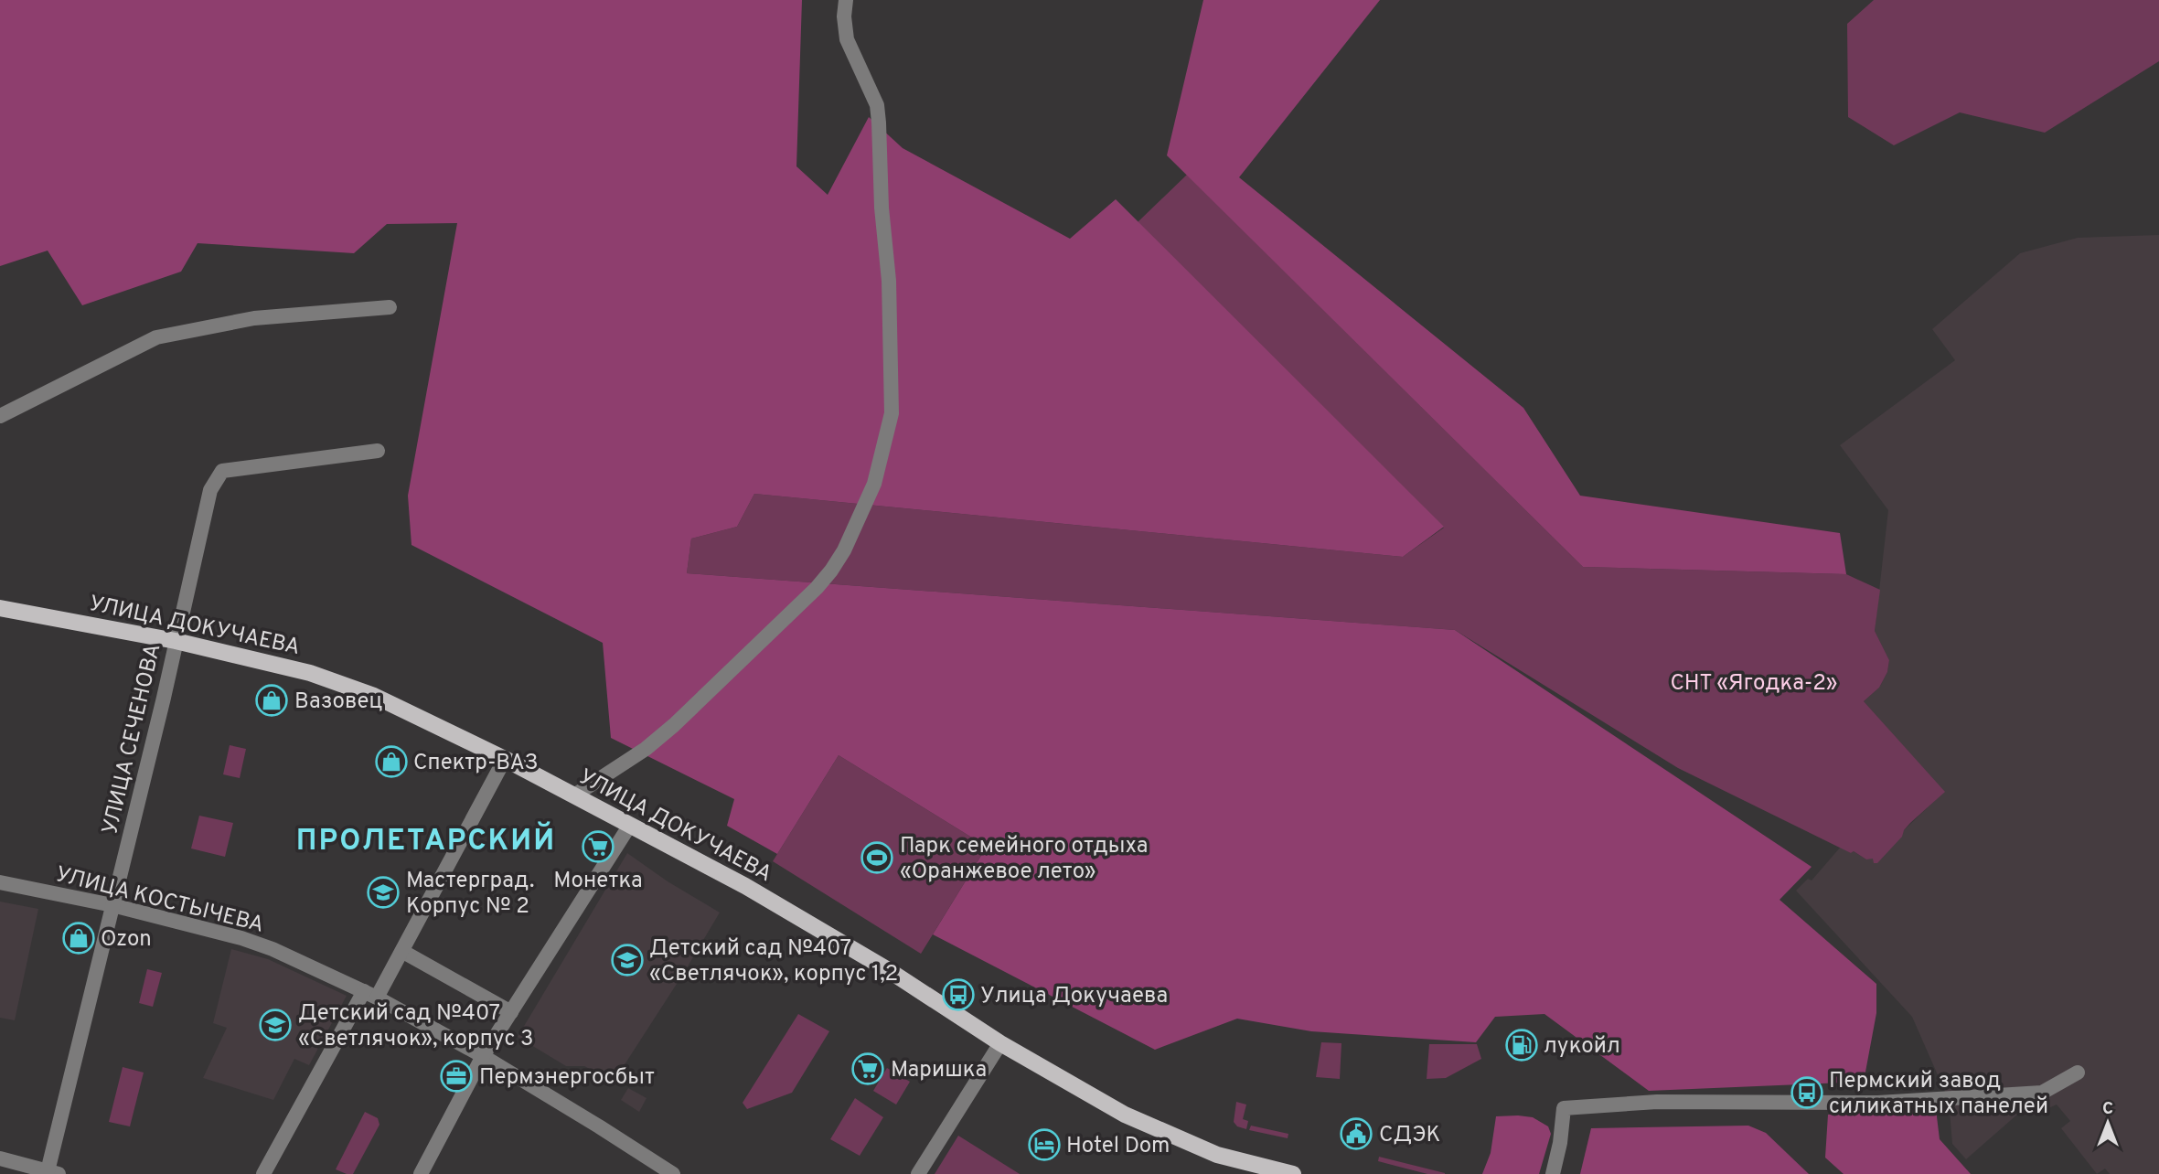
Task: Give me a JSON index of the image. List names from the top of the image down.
{
  "streets": {
    "main road": ["УЛИЦА ДОКУЧАЕВА"],
    "street": ["УЛИЦА СЕЧЕНОВА", "УЛИЦА КОСТЫЧЕВА"]
  },
  "crossings": [
    ["УЛИЦА ДОКУЧАЕВА", "УЛИЦА СЕЧЕНОВА"],
    ["УЛИЦА СЕЧЕНОВА", "УЛИЦА КОСТЫЧЕВА"]
  ],
  "districts": ["ПРОЛЕТАРСКИЙ"],
  "parks": ["СНТ «Ягодка-2»"],
  "places": {
    "shop": ["Вазовец", "Спектр-ВАЗ", "Ozon"],
    "supermarket": ["Монетка", "Маришка"],
    "sports": ["Парк семейного отдыха «Оранжевое лето»"],
    "school or university": ["Мастерград. Корпус № 2", "Детский сад №407 «Светлячок», корпус 1,2", "Детский сад №407 «Светлячок», корпус 3"],
    "bus stop": ["Улица Докучаева", "Пермский завод силикатных панелей"],
    "fuel station": ["лукойл"],
    "office": ["Пермэнергосбыт"],
    "public building": ["СДЭК"],
    "hotel": ["Hotel Dom"]
  },
  "north": "top"
}
